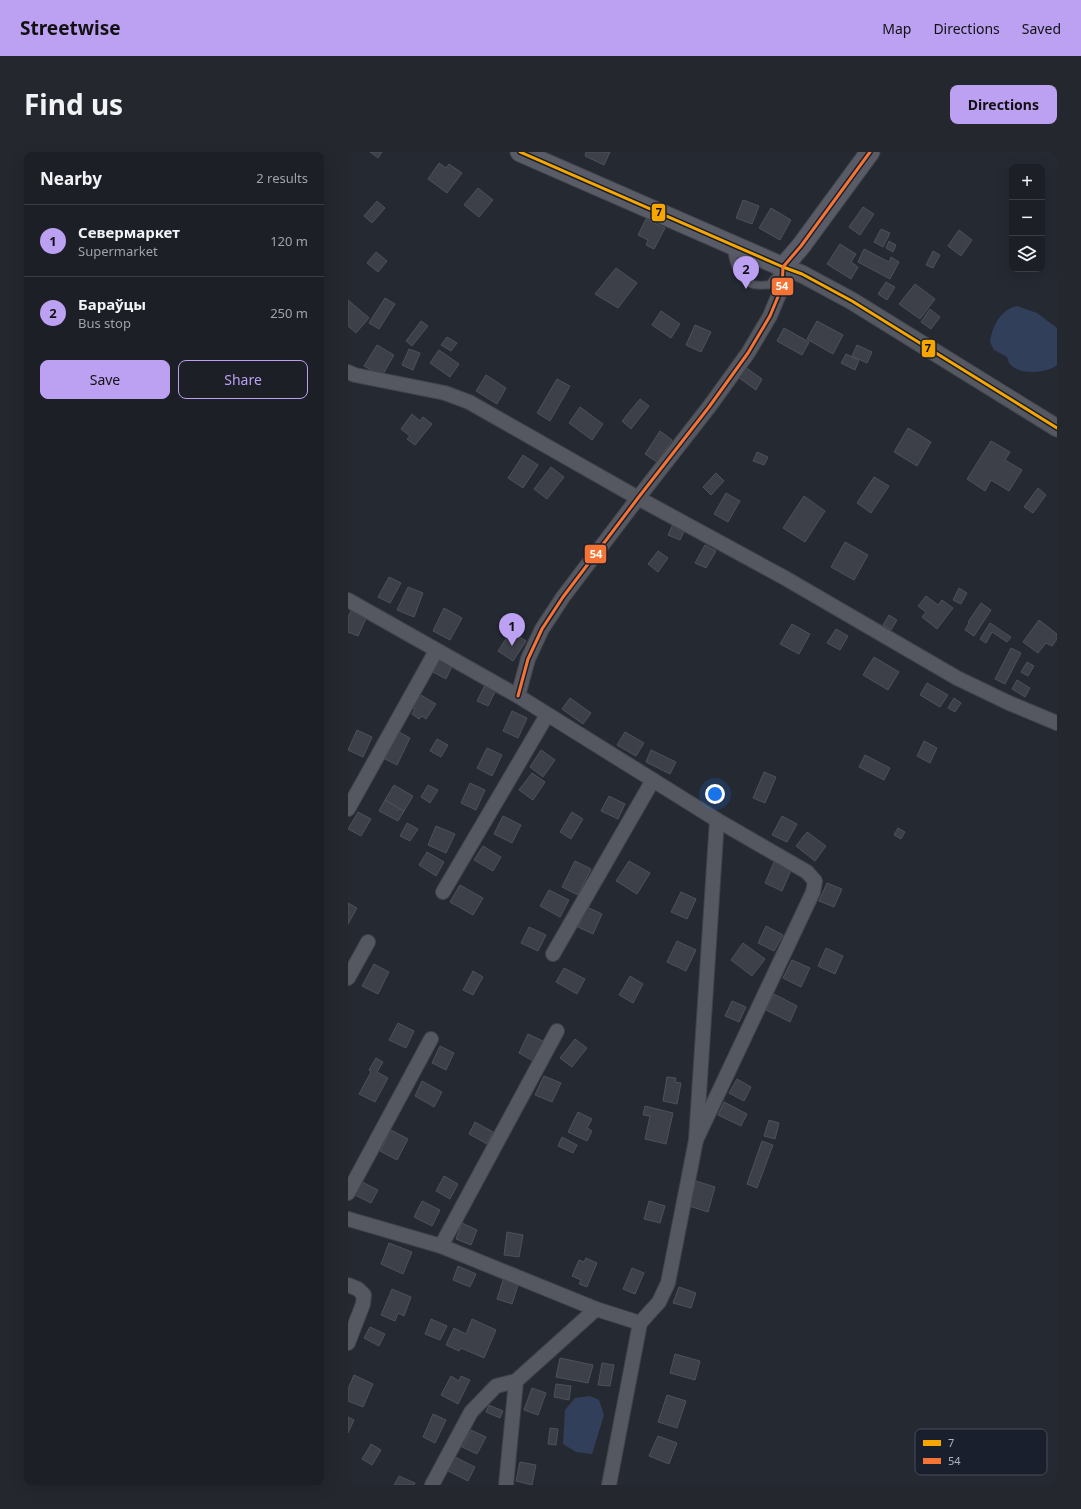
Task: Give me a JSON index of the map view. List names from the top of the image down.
{
  "lines": ["transit line 7", "transit line 54"],
  "legend": ["7", "54"],
  "page": {
    "header": "Streetwise",
    "nav": ["Map", "Directions", "Saved"],
    "title": "Find us",
    "buttons": [
      "Directions",
      ["Save", "Share"]
    ],
    "heading": ["Nearby", "2 results"],
    "map_buttons": ["+", "−"],
    "list": [
      {
        "mark": "1",
        "name": "Севермаркет",
        "note": "Supermarket",
        "value": "120 m"
      },
      {
        "mark": "2",
        "name": "Бараўцы",
        "note": "Bus stop",
        "value": "250 m"
      }
    ],
    "pins": ["2", "1"]
  }
}
